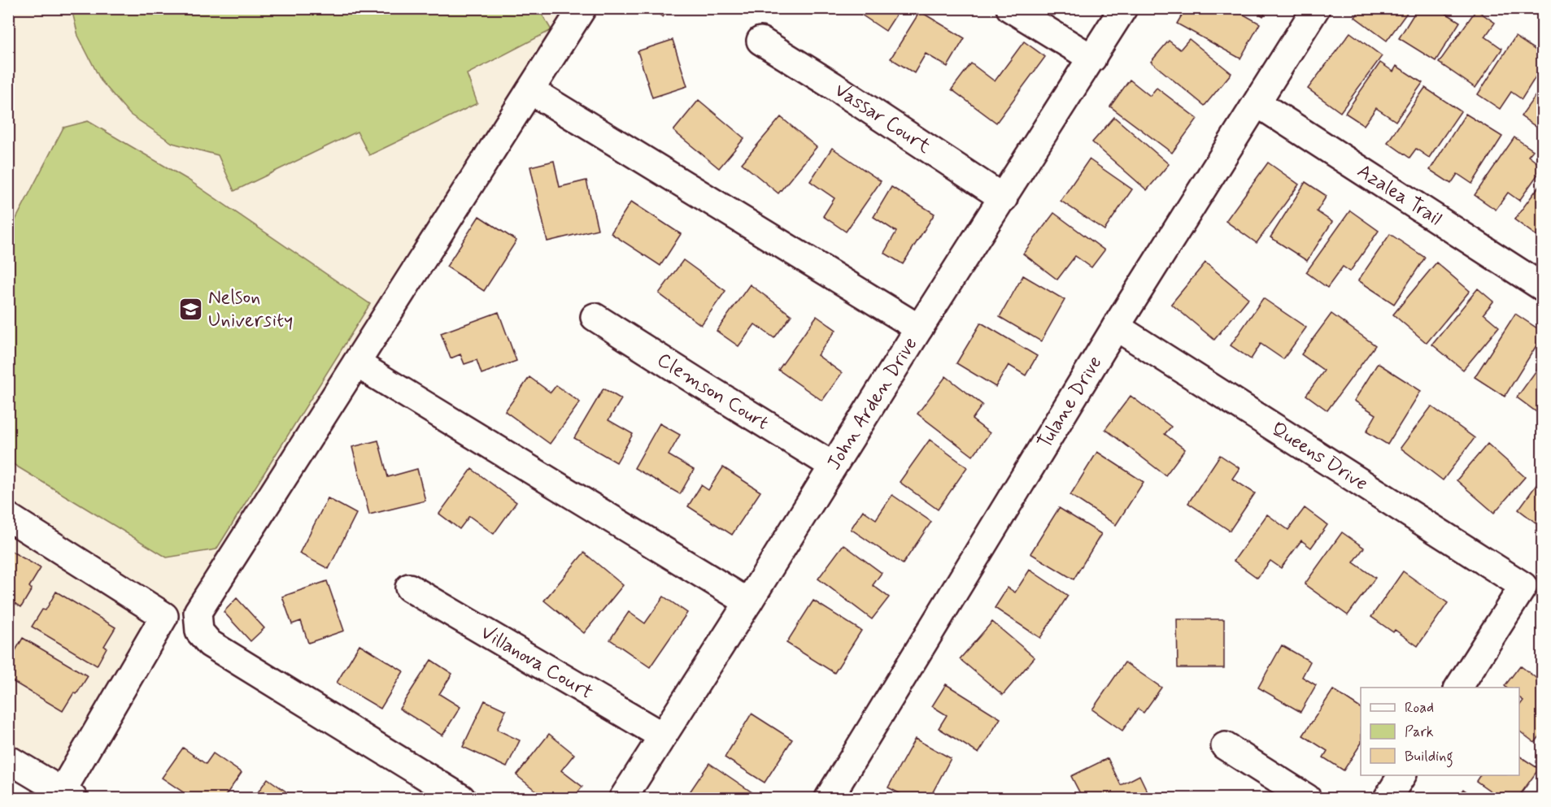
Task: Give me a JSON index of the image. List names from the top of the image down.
{
  "streets": {
    "street": [
      "Vassar Court",
      "Azalea Trail",
      "Clemson Court",
      "Tulane Drive",
      "John Arden Drive",
      "Queens Drive",
      "Villanova Court"
    ]
  },
  "crossings": [
    ["Vassar Court", "John Arden Drive"],
    ["Azalea Trail", "Tulane Drive"],
    ["Clemson Court", "John Arden Drive"],
    ["Tulane Drive", "Queens Drive"],
    ["John Arden Drive", "Villanova Court"]
  ],
  "places": {
    "school or university": ["Nelson University"]
  },
  "legend": ["Road", "Park", "Building"]
}
